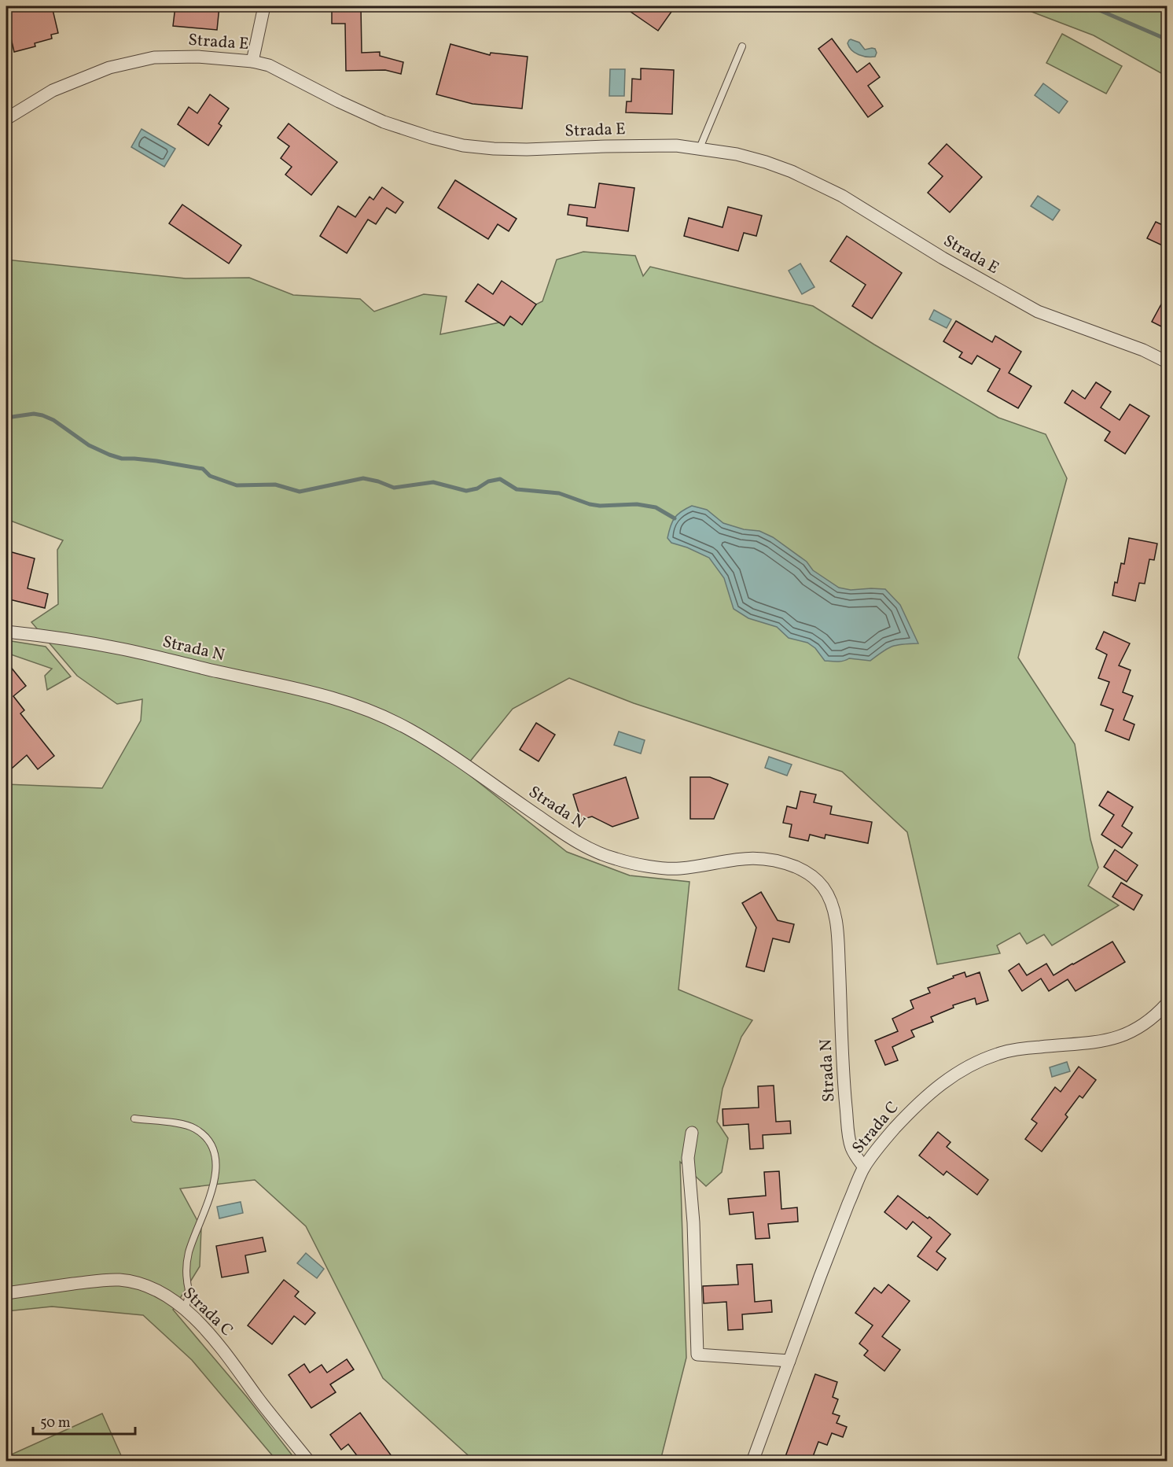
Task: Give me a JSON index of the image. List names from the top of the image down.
{
  "streets": {
    "street": ["Strada E", "Strada N", "Strada C"]
  },
  "crossings": [
    ["Strada N", "Strada C"]
  ],
  "scale_bar": "50 m"
}
